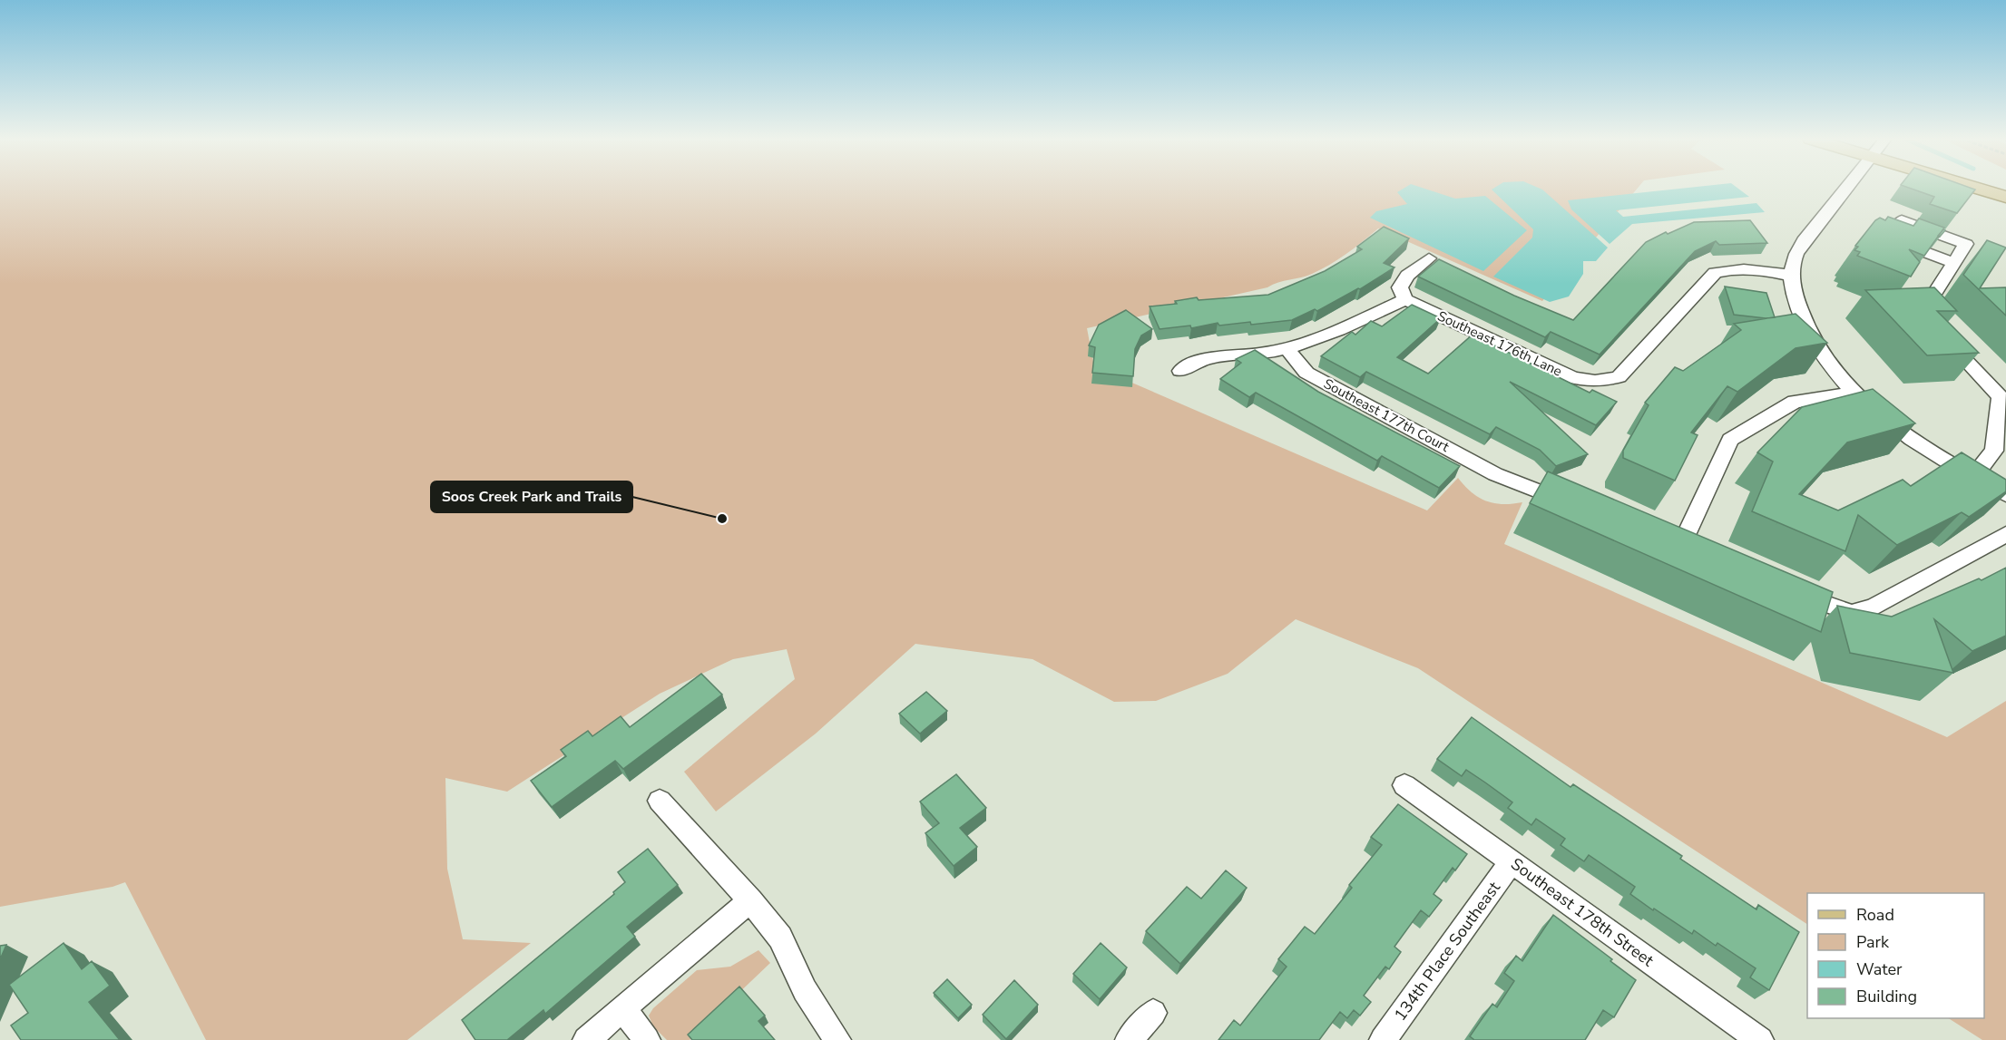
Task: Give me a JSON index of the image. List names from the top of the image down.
{
  "streets": {
    "street": [
      "Southeast 176th Lane",
      "Southeast 177th Court",
      "Southeast 178th Street",
      "134th Place Southeast"
    ]
  },
  "crossings": [
    ["Southeast 178th Street", "134th Place Southeast"]
  ],
  "places": ["Soos Creek Park and Trails"],
  "legend": [
    "Road",
    "Park",
    "Water",
    "Building"
  ]
}
